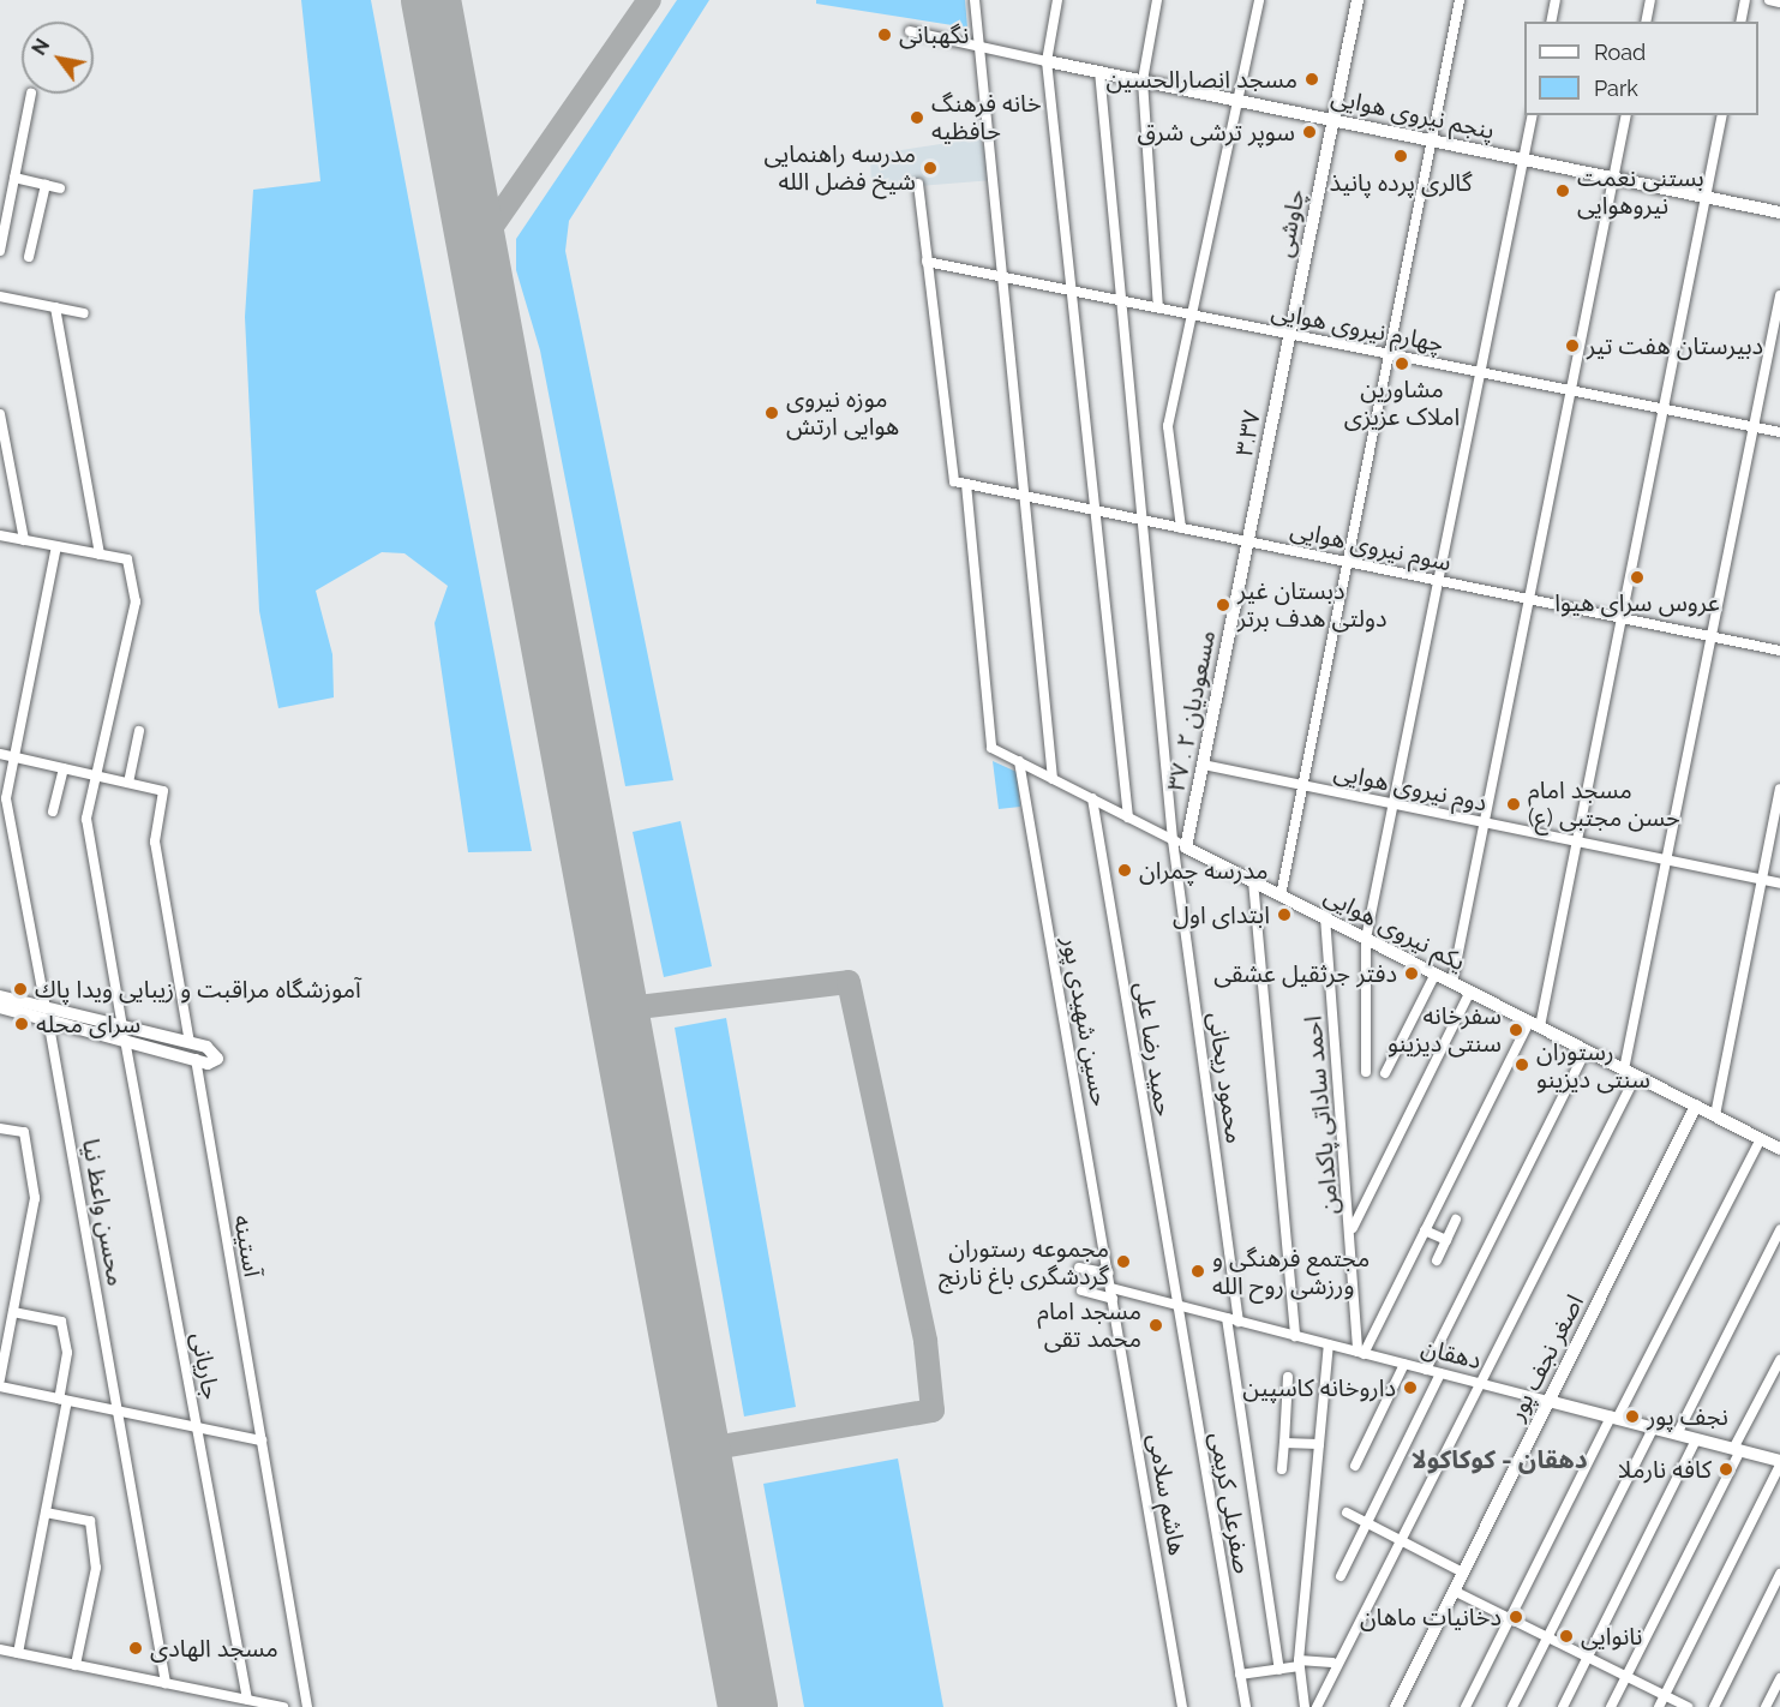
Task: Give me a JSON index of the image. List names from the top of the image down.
{
  "streets": {
    "main road": [
      "پنجم نیروی هوایی",
      "چاوشی",
      "۳.۳۷",
      "مسعودیان ۲ . ۳۷",
      "یکم نیروی هوایی",
      "دهقان",
      "اصغر نجف پور"
    ],
    "street": [
      "چهارم نیروی هوایی",
      "سوم نیروی هوایی",
      "دوم نیروی هوایی",
      "حسین شهیدی پور",
      "حمید رضا علی",
      "محمود ریحانی",
      "احمد ساداتی پاکدامن",
      "محسن واعظ نیا",
      "آستینه",
      "جاریانی",
      "هاشم سلامی",
      "صفرعلی کریمی"
    ]
  },
  "crossings": [
    ["پنجم نیروی هوایی", "چاوشی"],
    ["پنجم نیروی هوایی", "محمود ریحانی"],
    ["چاوشی", "چهارم نیروی هوایی"],
    ["چاوشی", "۳.۳۷"],
    ["چهارم نیروی هوایی", "۳.۳۷"],
    ["چهارم نیروی هوایی", "سوم نیروی هوایی"],
    ["چهارم نیروی هوایی", "محمود ریحانی"],
    ["۳.۳۷", "سوم نیروی هوایی"],
    ["۳.۳۷", "مسعودیان ۲ . ۳۷"],
    ["سوم نیروی هوایی", "مسعودیان ۲ . ۳۷"],
    ["سوم نیروی هوایی", "یکم نیروی هوایی"],
    ["سوم نیروی هوایی", "محمود ریحانی"],
    ["مسعودیان ۲ . ۳۷", "دوم نیروی هوایی"],
    ["مسعودیان ۲ . ۳۷", "یکم نیروی هوایی"],
    ["یکم نیروی هوایی", "حسین شهیدی پور"],
    ["یکم نیروی هوایی", "حمید رضا علی"],
    ["یکم نیروی هوایی", "محمود ریحانی"],
    ["یکم نیروی هوایی", "احمد ساداتی پاکدامن"],
    ["یکم نیروی هوایی", "اصغر نجف پور"],
    ["حسین شهیدی پور", "دهقان"],
    ["حسین شهیدی پور", "هاشم سلامی"],
    ["حمید رضا علی", "دهقان"],
    ["حمید رضا علی", "صفرعلی کریمی"],
    ["محمود ریحانی", "دهقان"],
    ["احمد ساداتی پاکدامن", "دهقان"],
    ["دهقان", "اصغر نجف پور"],
    ["دهقان", "هاشم سلامی"],
    ["دهقان", "صفرعلی کریمی"]
  ],
  "districts": ["دهقان - کوکاکولا"],
  "places": [
    "نگهبانی",
    "مسجد انصارالحسین",
    "خانه فرهنگ حافظیه",
    "سوپر ترشی شرق",
    "گالری پرده پانیذ",
    "مدرسه راهنمایی شیخ فضل الله",
    "بستنی نعمت نیروهوایی",
    "دبیرستان هفت تیر",
    "مشاورین املاک عزیزی",
    "موزه نیروی هوایی ارتش",
    "عروس سرای هیوا",
    "دبستان غیر دولتی هدف برتر",
    "مسجد امام حسن مجتبی (ع)",
    "مدرسه چمران",
    "ابتدای اول",
    "دفتر جرثقیل عشقی",
    "آموزشگاه مراقبت و زيبايى ويدا پاك",
    "سرای محله",
    "سفرخانه سنتی دیزینو",
    "رستوران سنتی دیزینو",
    "مجموعه رستوران گردشگری باغ نارنج",
    "مجتمع فرهنگی و ورزشی روح الله",
    "مسجد امام محمد تقی",
    "داروخانه کاسپین",
    "نجف پور",
    "کافه نارملا",
    "دخانیات ماهان",
    "نانوایی",
    "مسجد الهادی"
  ],
  "legend": ["Road", "Park"],
  "north": "top left"
}
